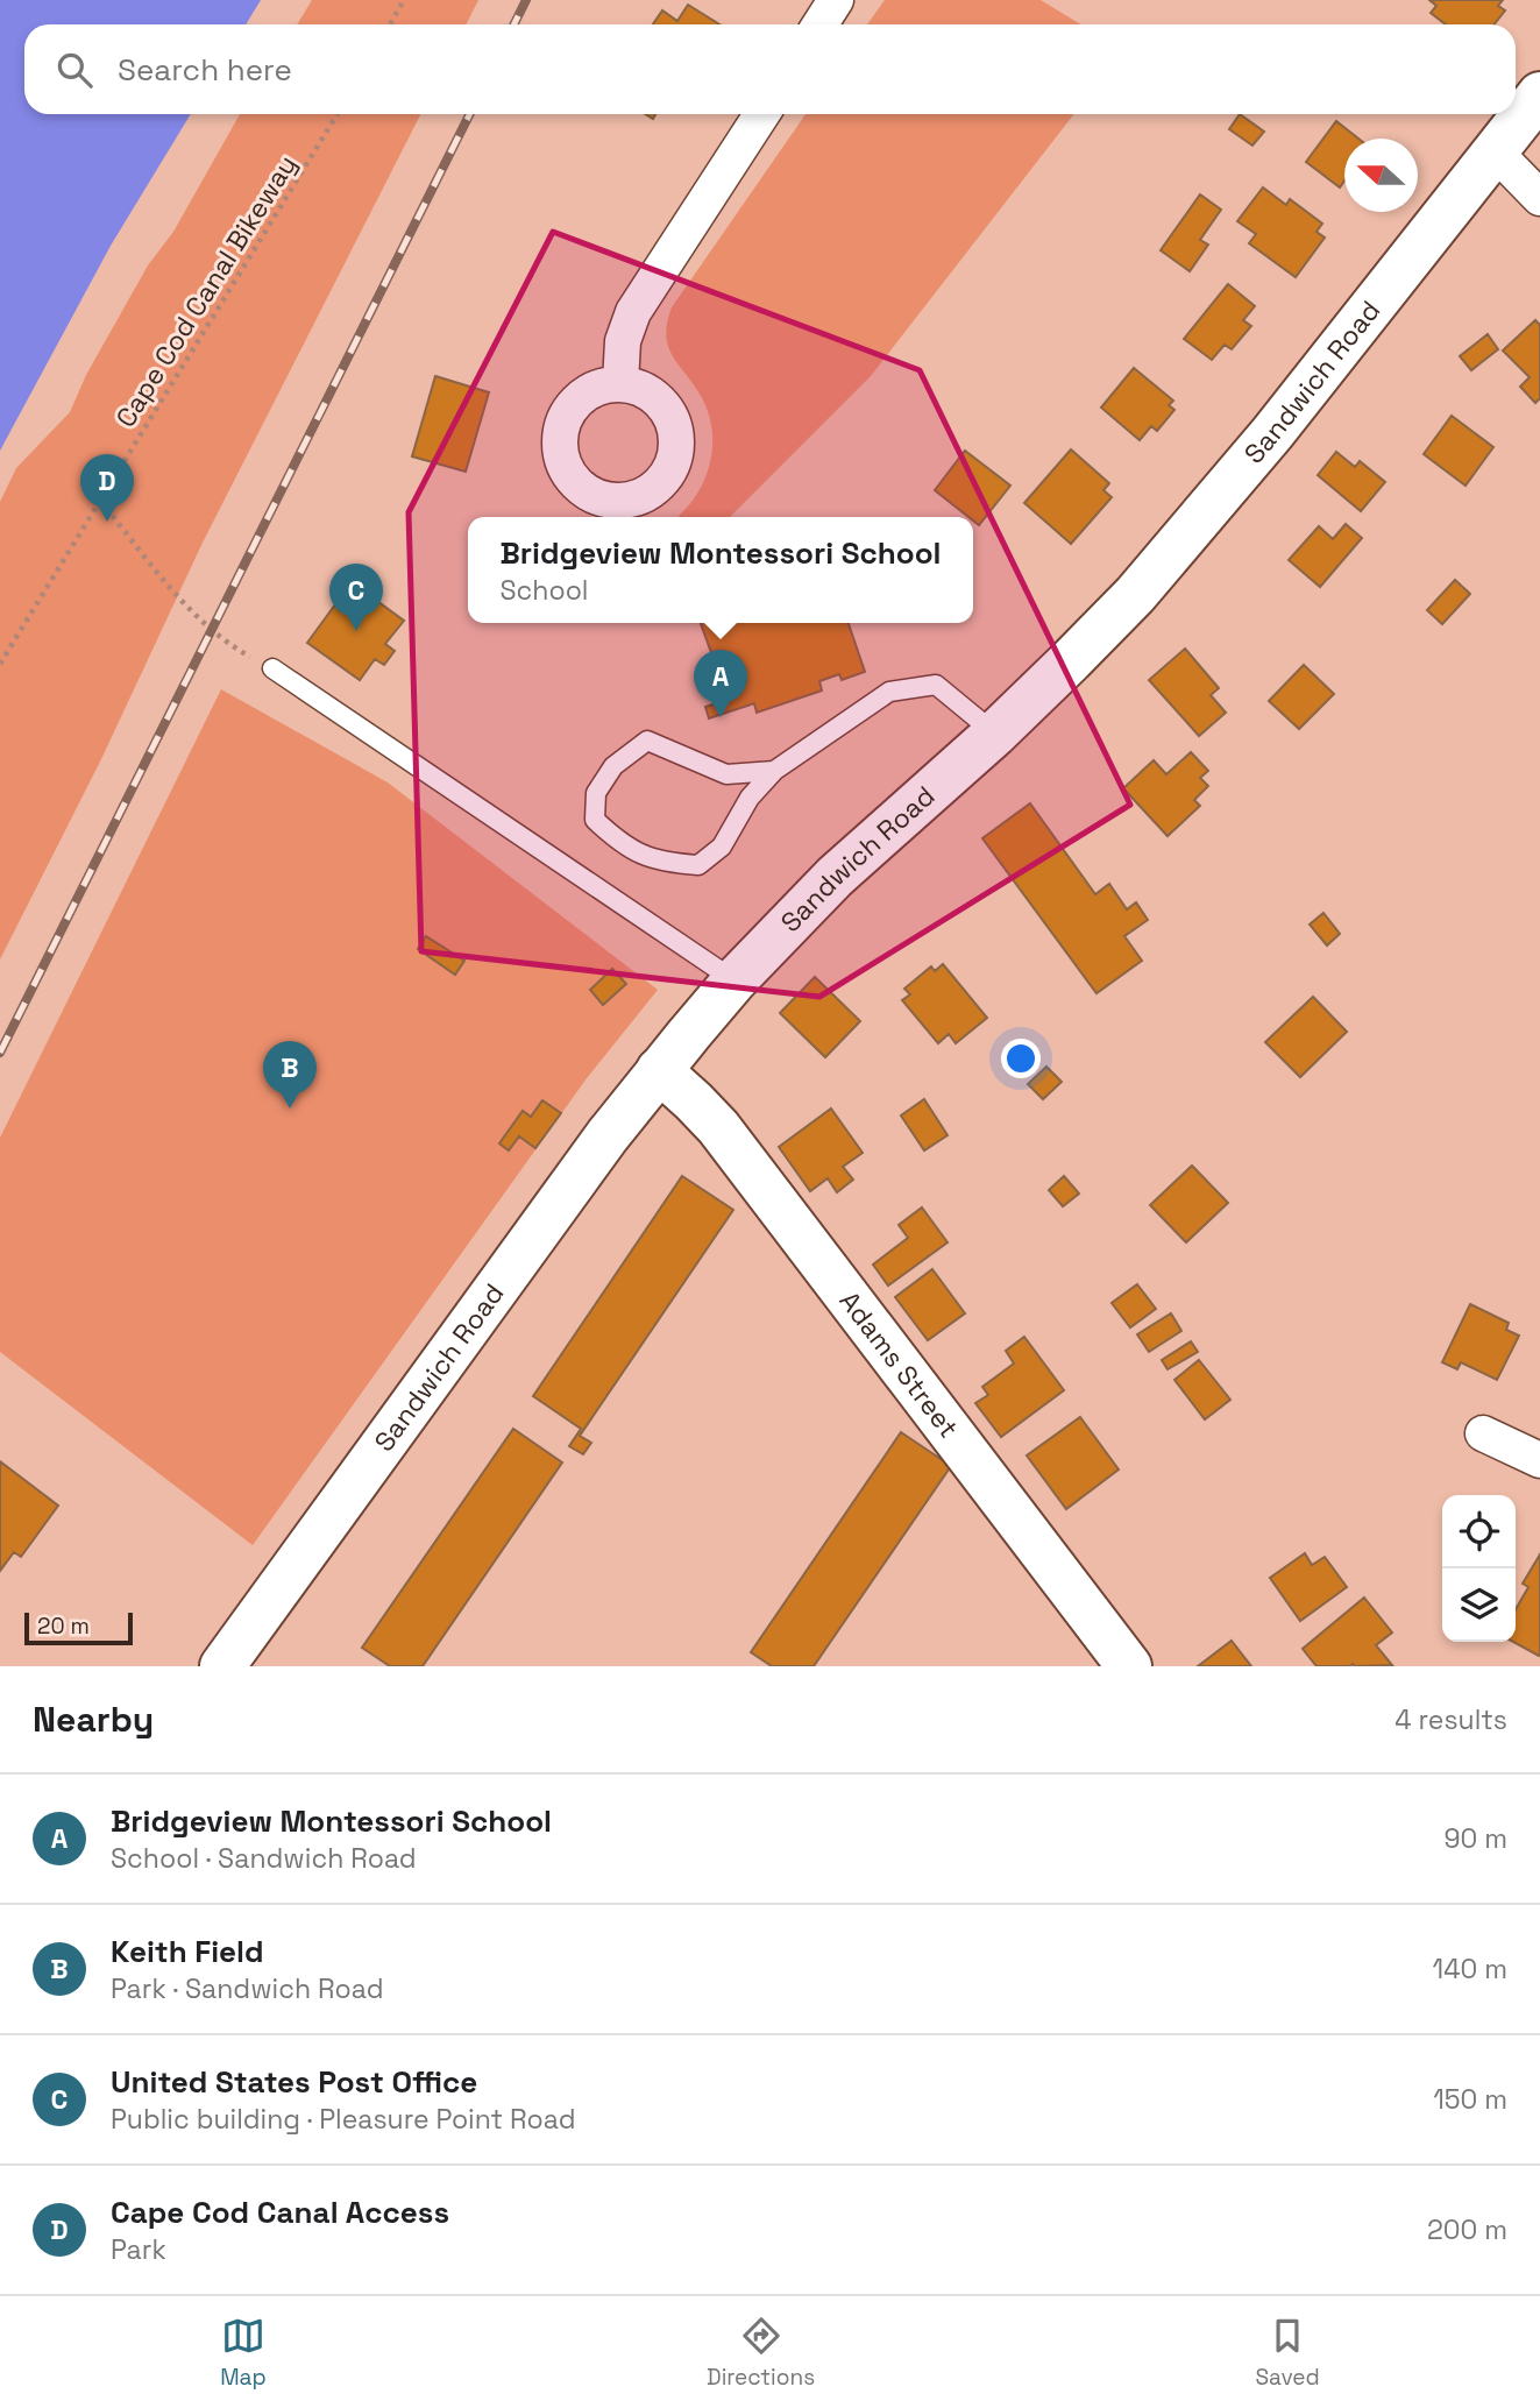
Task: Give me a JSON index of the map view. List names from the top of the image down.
{
  "streets": {
    "main road": ["Sandwich Road", "Adams Street"],
    "path": ["Cape Cod Canal Bikeway"]
  },
  "crossings": [
    ["Sandwich Road", "Adams Street"]
  ],
  "scale_bar": "20 m",
  "north": "left",
  "page": {
    "search": "Search here",
    "pins": [
      "D",
      "C",
      "A",
      "B"
    ],
    "popup": ["Bridgeview Montessori School", "School"],
    "scale": "20 m",
    "heading": ["Nearby", "4 results"],
    "list": [
      {
        "mark": "A",
        "name": "Bridgeview Montessori School",
        "note": "School · Sandwich Road",
        "value": "90 m"
      },
      {
        "mark": "B",
        "name": "Keith Field",
        "note": "Park · Sandwich Road",
        "value": "140 m"
      },
      {
        "mark": "C",
        "name": "United States Post Office",
        "note": "Public building · Pleasure Point Road",
        "value": "150 m"
      },
      {
        "mark": "D",
        "name": "Cape Cod Canal Access",
        "note": "Park",
        "value": "200 m"
      }
    ],
    "nav": ["Map", "Directions", "Saved"]
  }
}
